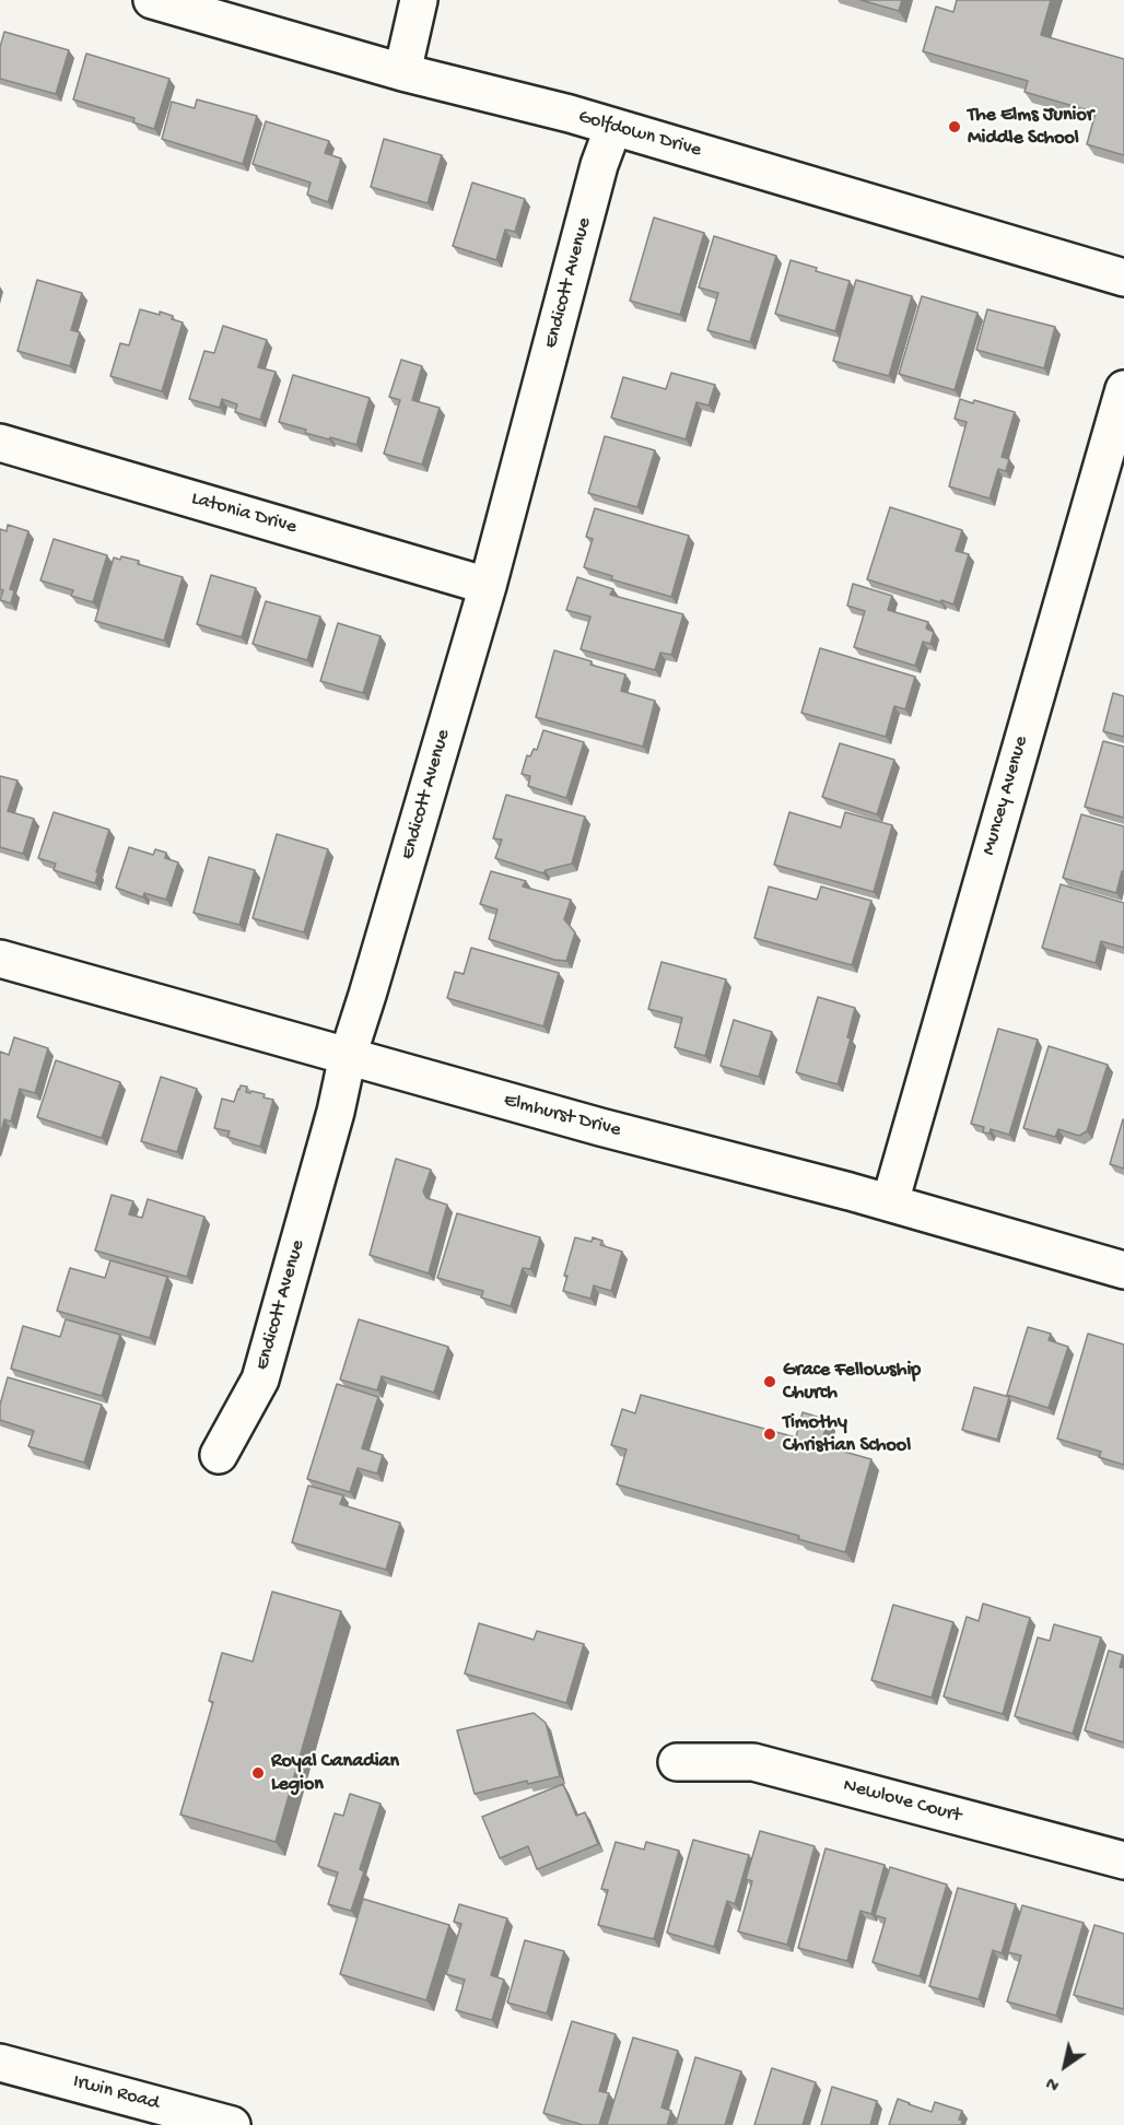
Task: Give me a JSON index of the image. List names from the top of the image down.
{
  "streets": {
    "street": [
      "Golfdown Drive",
      "Endicott Avenue",
      "Latonia Drive",
      "Muncey Avenue",
      "Elmhurst Drive",
      "Newlove Court",
      "Irwin Road"
    ]
  },
  "crossings": [
    ["Golfdown Drive", "Endicott Avenue"],
    ["Endicott Avenue", "Latonia Drive"],
    ["Endicott Avenue", "Elmhurst Drive"],
    ["Muncey Avenue", "Elmhurst Drive"]
  ],
  "places": [
    "The Elms Junior Middle School",
    "Grace Fellowship Church",
    "Timothy Christian School",
    "Royal Canadian Legion"
  ],
  "north": "bottom left"
}
